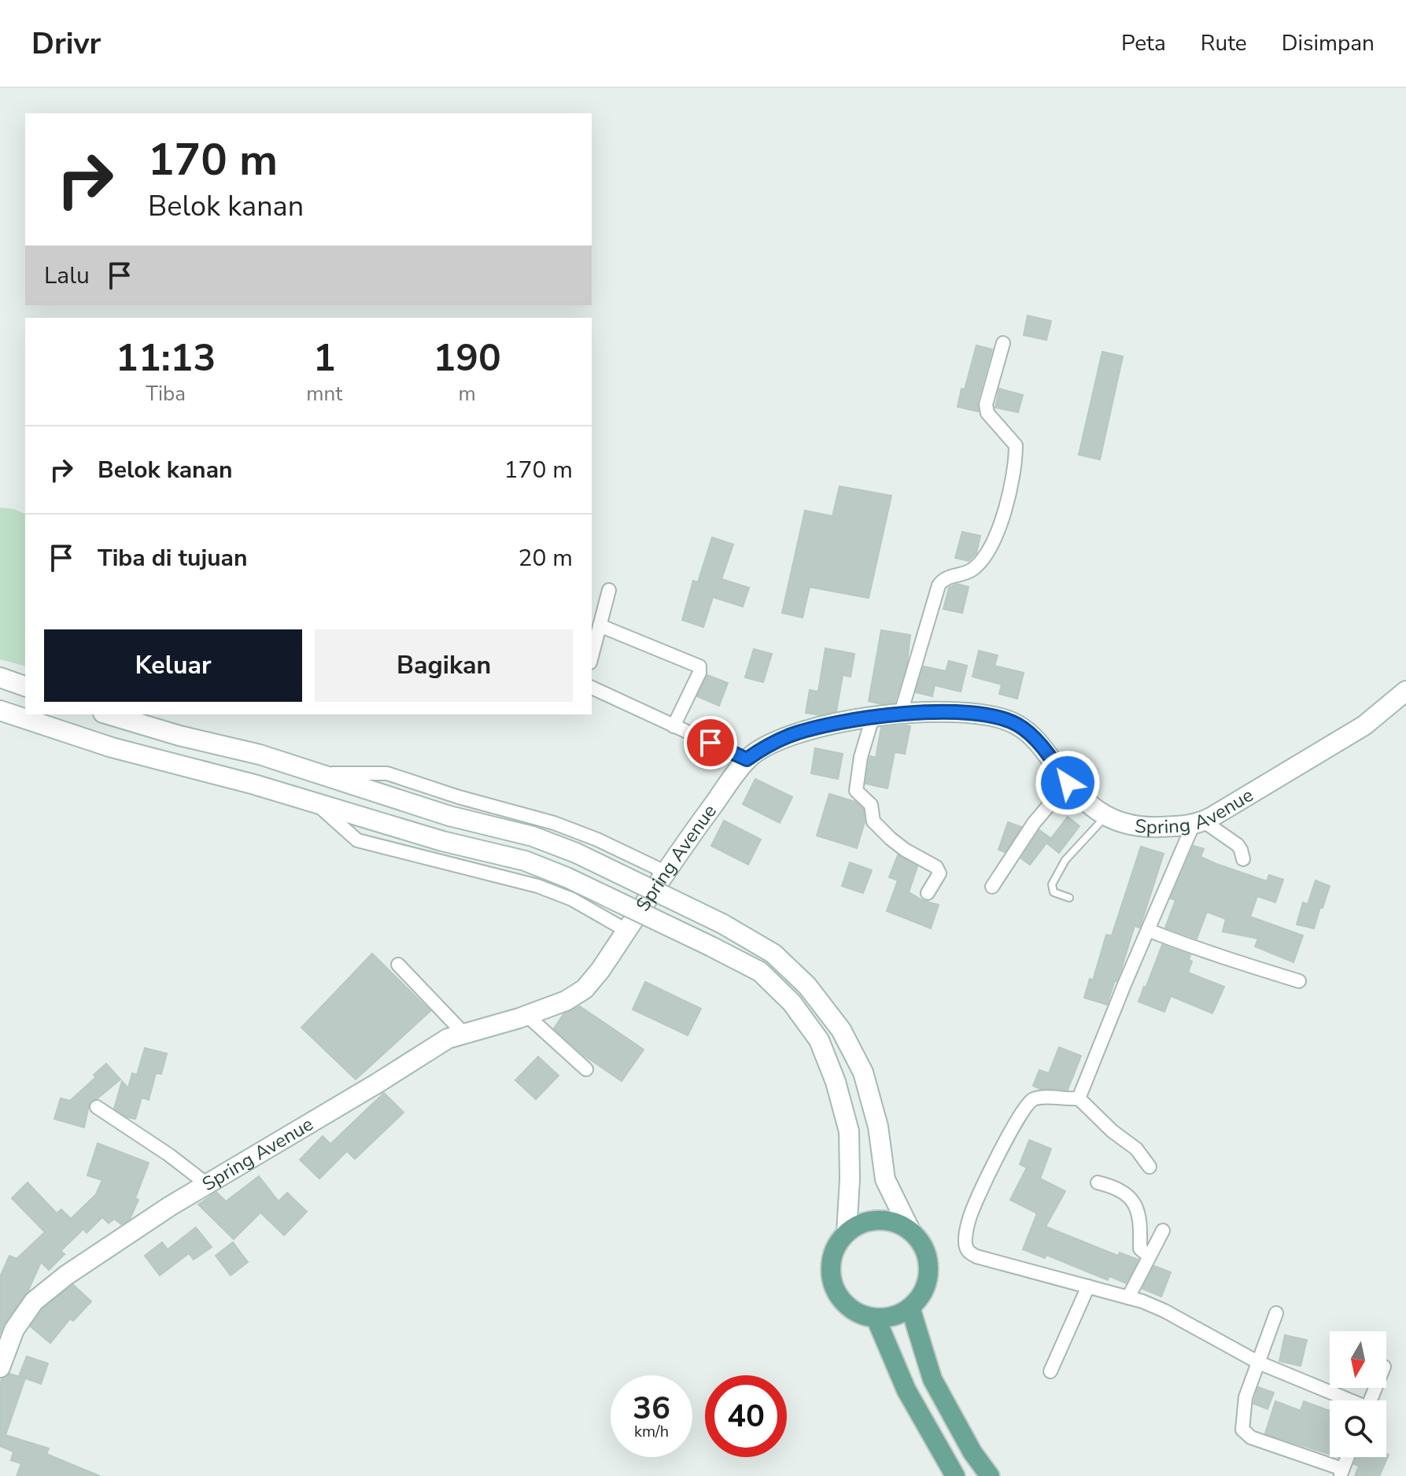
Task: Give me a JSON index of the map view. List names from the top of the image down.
{
  "streets": {
    "street": ["Spring Avenue"]
  },
  "north": "bottom",
  "page": {
    "header": "Drivr",
    "nav": ["Peta", "Rute", "Disimpan"],
    "turn": ["170 m", "Belok kanan"],
    "then": "Lalu",
    "eta": [
      "11:13",
      "Tiba",
      "1",
      "mnt",
      "190",
      "m"
    ],
    "list": [
      {
        "name": "Belok kanan",
        "value": "170 m"
      },
      {
        "name": "Tiba di tujuan",
        "value": "20 m"
      }
    ],
    "buttons": ["Keluar", "Bagikan"],
    "speed": "36 km/h",
    "limit": "40"
  }
}
